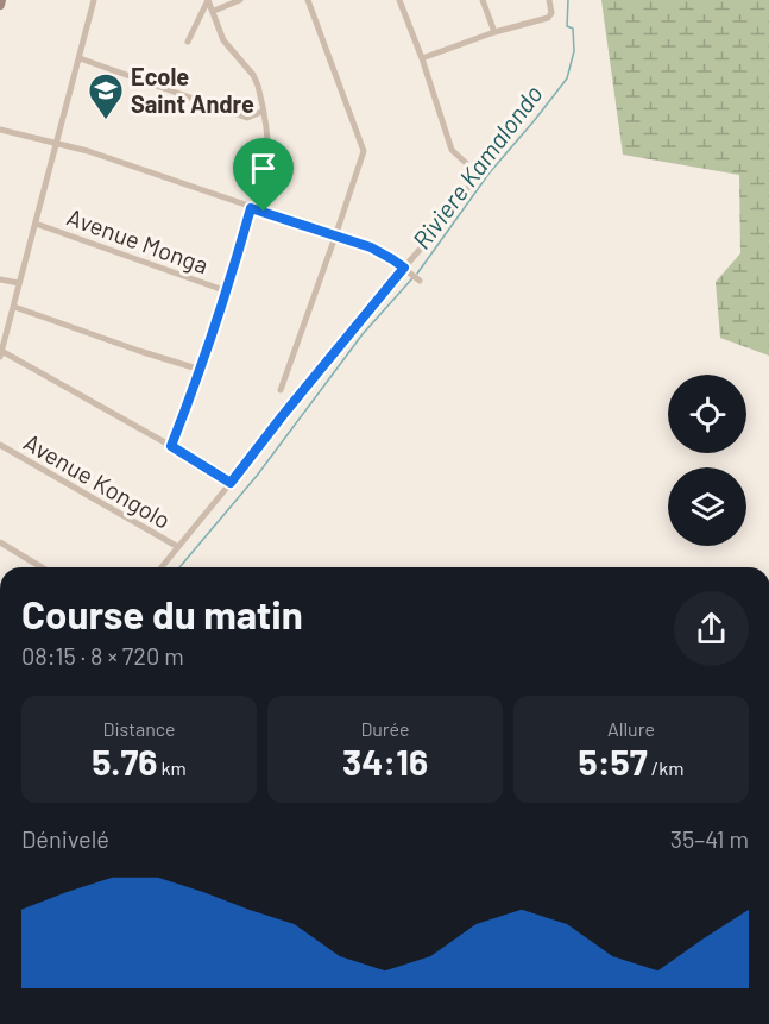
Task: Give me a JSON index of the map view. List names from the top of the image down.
{
  "streets": {
    "street": ["Avenue Monga", "Avenue Kongolo"]
  },
  "water": ["Riviere Kamalondo"],
  "places": {
    "school or university": ["Ecole Saint Andre"]
  },
  "page": {
    "heading": ["Course du matin", "08:15 · 8 × 720 m"],
    "stats": [
      ["Distance", "5.76 km"],
      ["Durée", "34:16"],
      ["Allure", "5:57 /km"]
    ],
    "chart": ["Dénivelé", "35–41 m"]
  }
}
